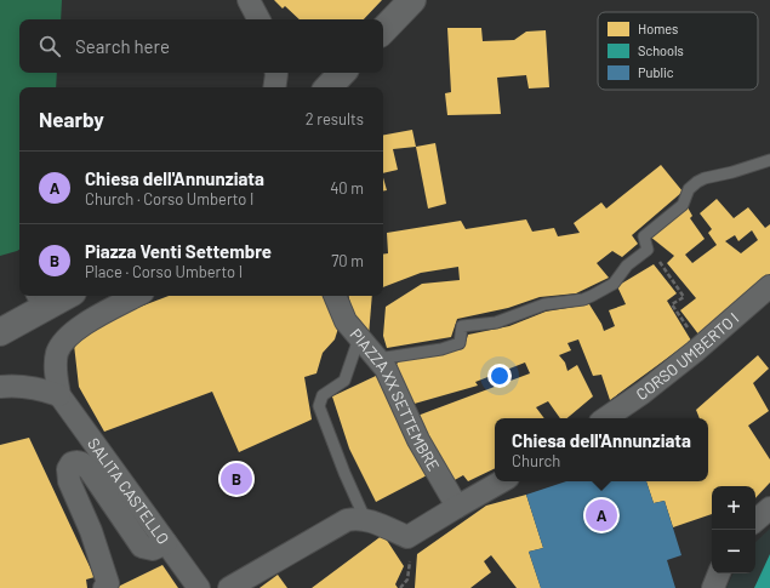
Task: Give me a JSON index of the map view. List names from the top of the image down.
{
  "streets": {
    "street": ["CORSO UMBERTO I", "PIAZZA XX SETTEMBRE", "SALITA CASTELLO"]
  },
  "legend": ["Homes", "Schools", "Public"],
  "page": {
    "search": "Search here",
    "heading": ["Nearby", "2 results"],
    "list": [
      {
        "mark": "A",
        "name": "Chiesa dell'Annunziata",
        "note": "Church · Corso Umberto I",
        "value": "40 m"
      },
      {
        "mark": "B",
        "name": "Piazza Venti Settembre",
        "note": "Place · Corso Umberto I",
        "value": "70 m"
      }
    ],
    "popup": ["Chiesa dell'Annunziata", "Church"],
    "pins": ["B", "A"],
    "map_buttons": ["+", "−"]
  }
}
